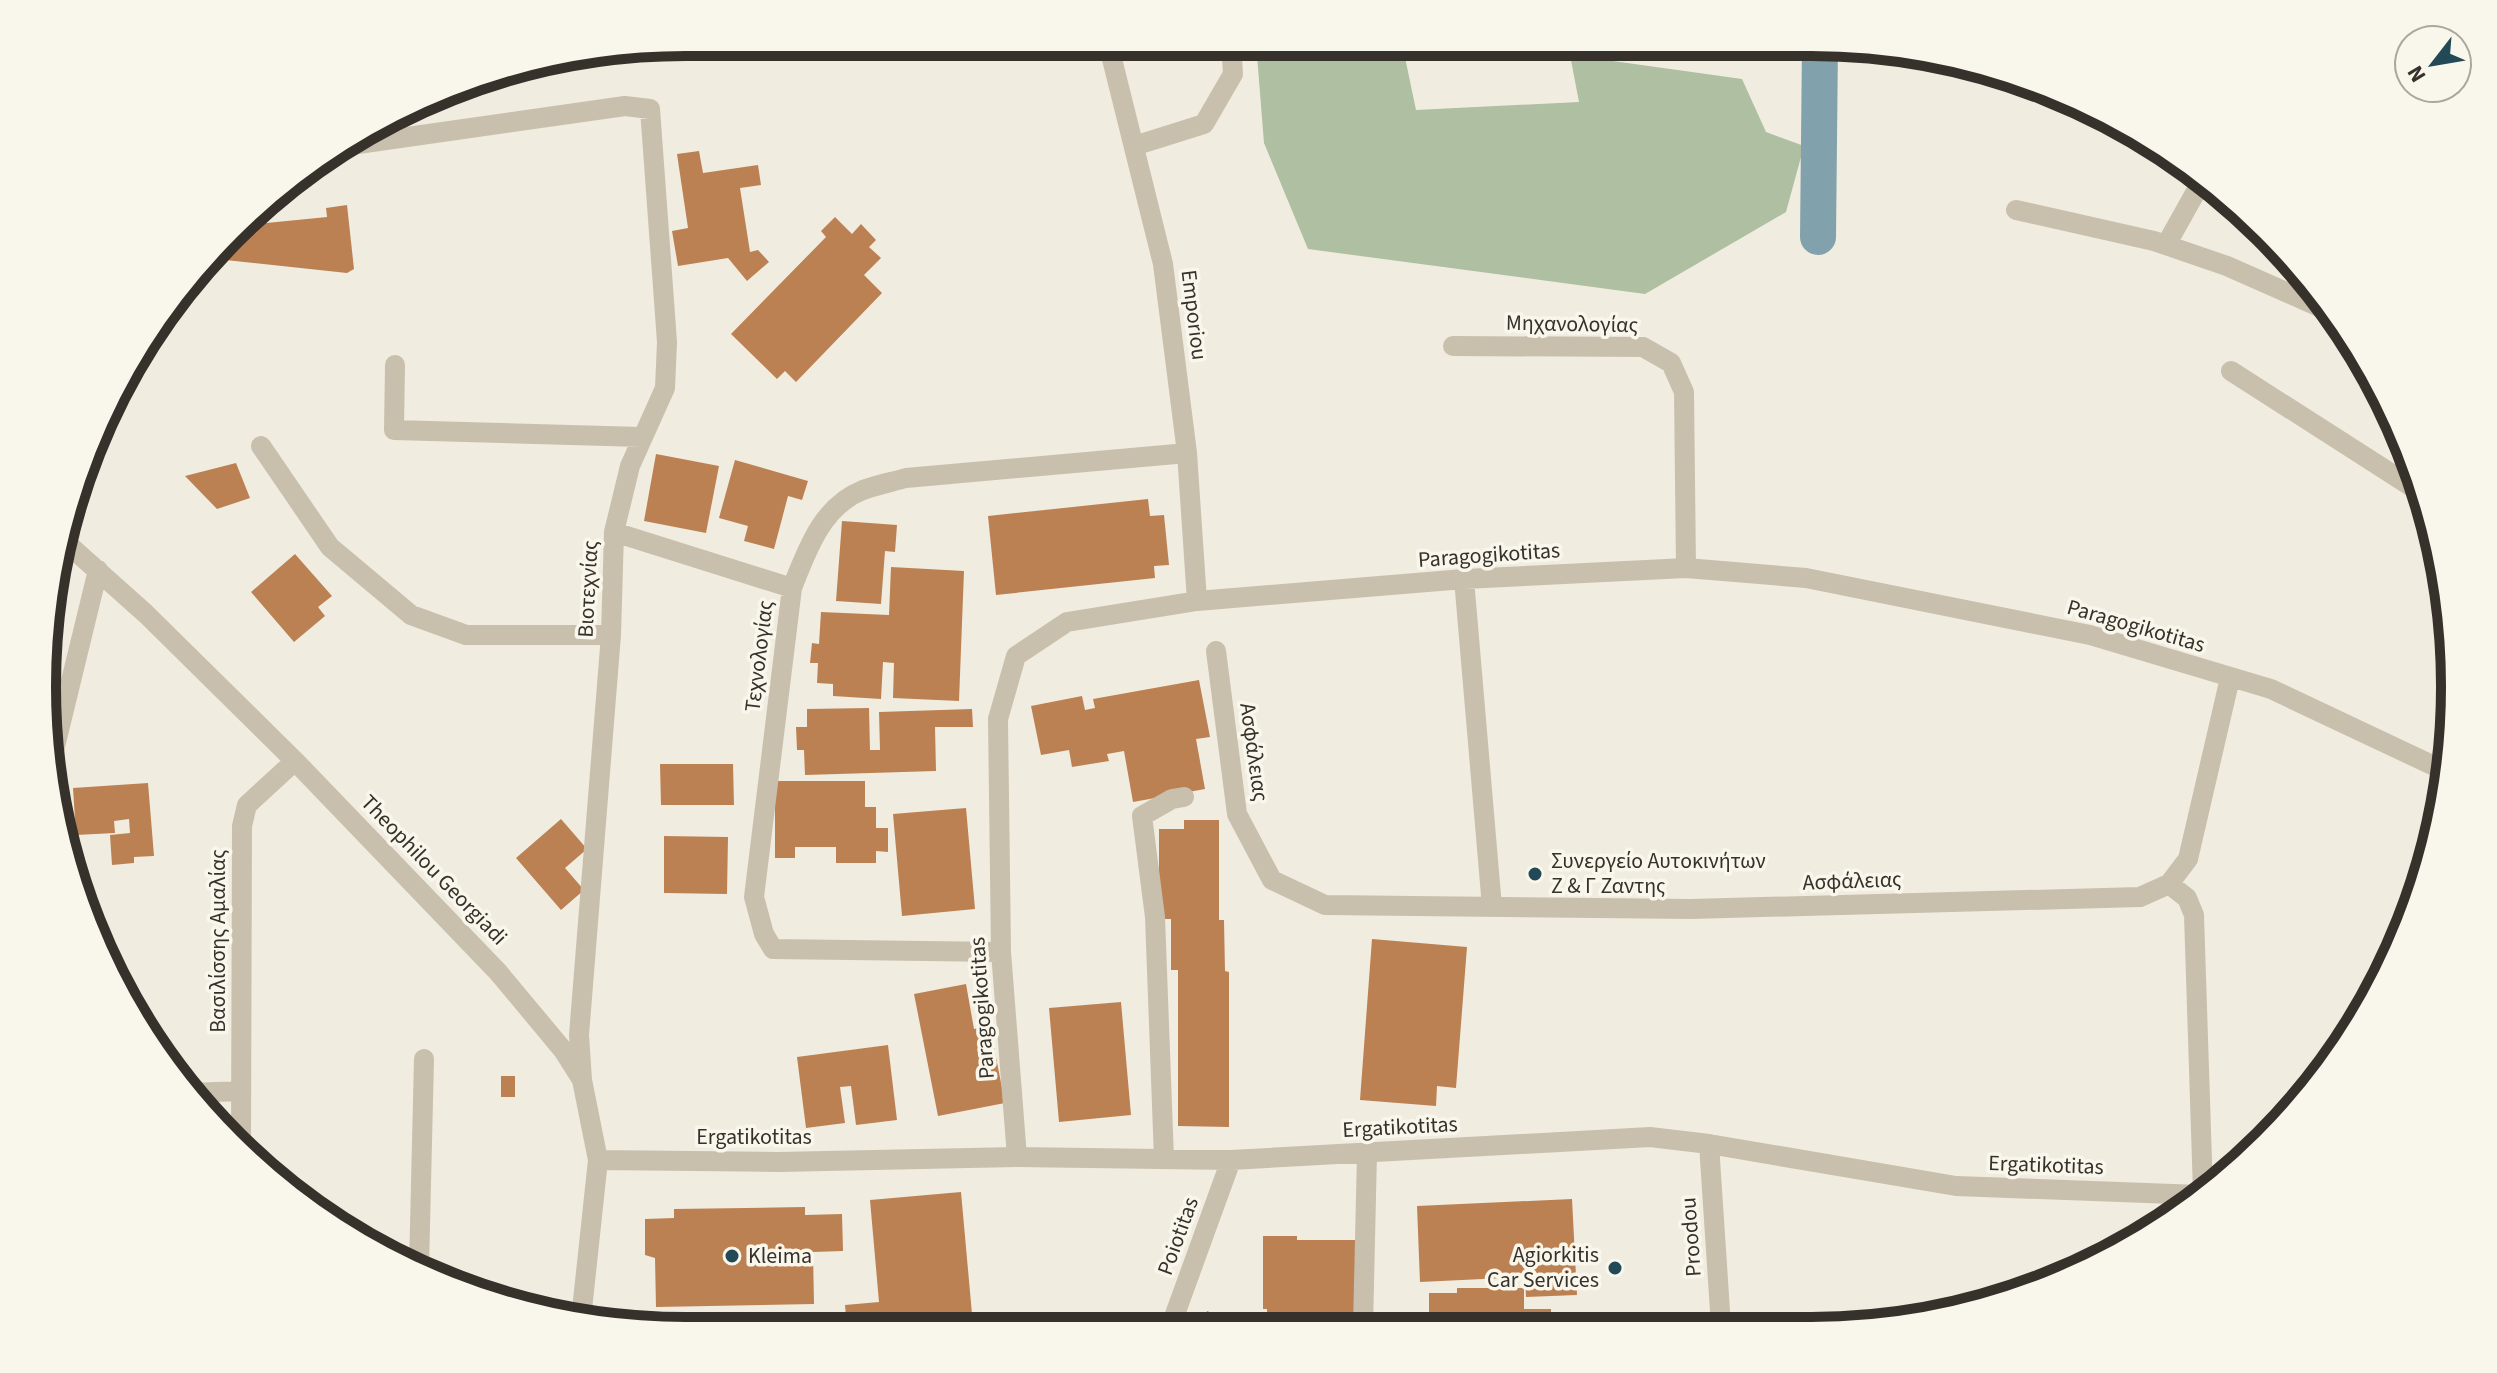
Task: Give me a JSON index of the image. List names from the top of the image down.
{
  "streets": {
    "street": [
      "Emporiou",
      "Μηχανολογίας",
      "Paragogikotitas",
      "Βιοτεχνίας",
      "Τεχνολογίας",
      "Ασφάλειας",
      "Theophilou Georgiadi",
      "Βασιλίσσης Αμαλίας",
      "Ergatikotitas",
      "Poiotitas",
      "Proodou"
    ]
  },
  "crossings": [
    ["Emporiou", "Paragogikotitas"],
    ["Emporiou", "Τεχνολογίας"],
    ["Μηχανολογίας", "Paragogikotitas"],
    ["Paragogikotitas", "Τεχνολογίας"],
    ["Paragogikotitas", "Ergatikotitas"],
    ["Βιοτεχνίας", "Theophilou Georgiadi"],
    ["Ασφάλειας", "Ergatikotitas"],
    ["Theophilou Georgiadi", "Βασιλίσσης Αμαλίας"],
    ["Theophilou Georgiadi", "Ergatikotitas"],
    ["Ergatikotitas", "Poiotitas"],
    ["Ergatikotitas", "Proodou"]
  ],
  "places": ["Συνεργείο Αυτοκινήτων Ζ & Γ Ζαντης", "Kleima", "Agiorkitis Car Services"],
  "north": "bottom left"
}
